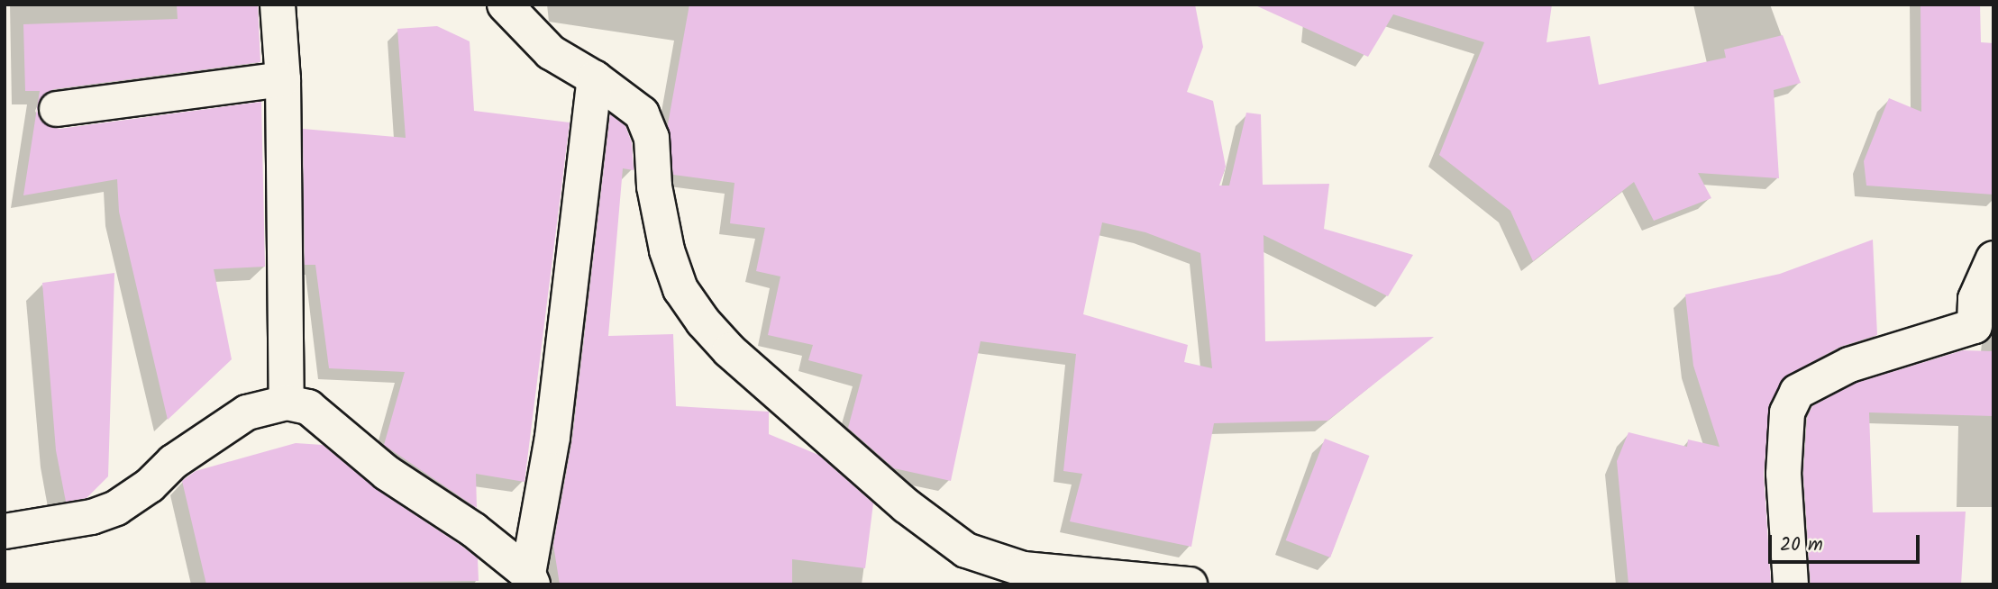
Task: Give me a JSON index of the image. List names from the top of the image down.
{
  "scale_bar": "20 m"
}
